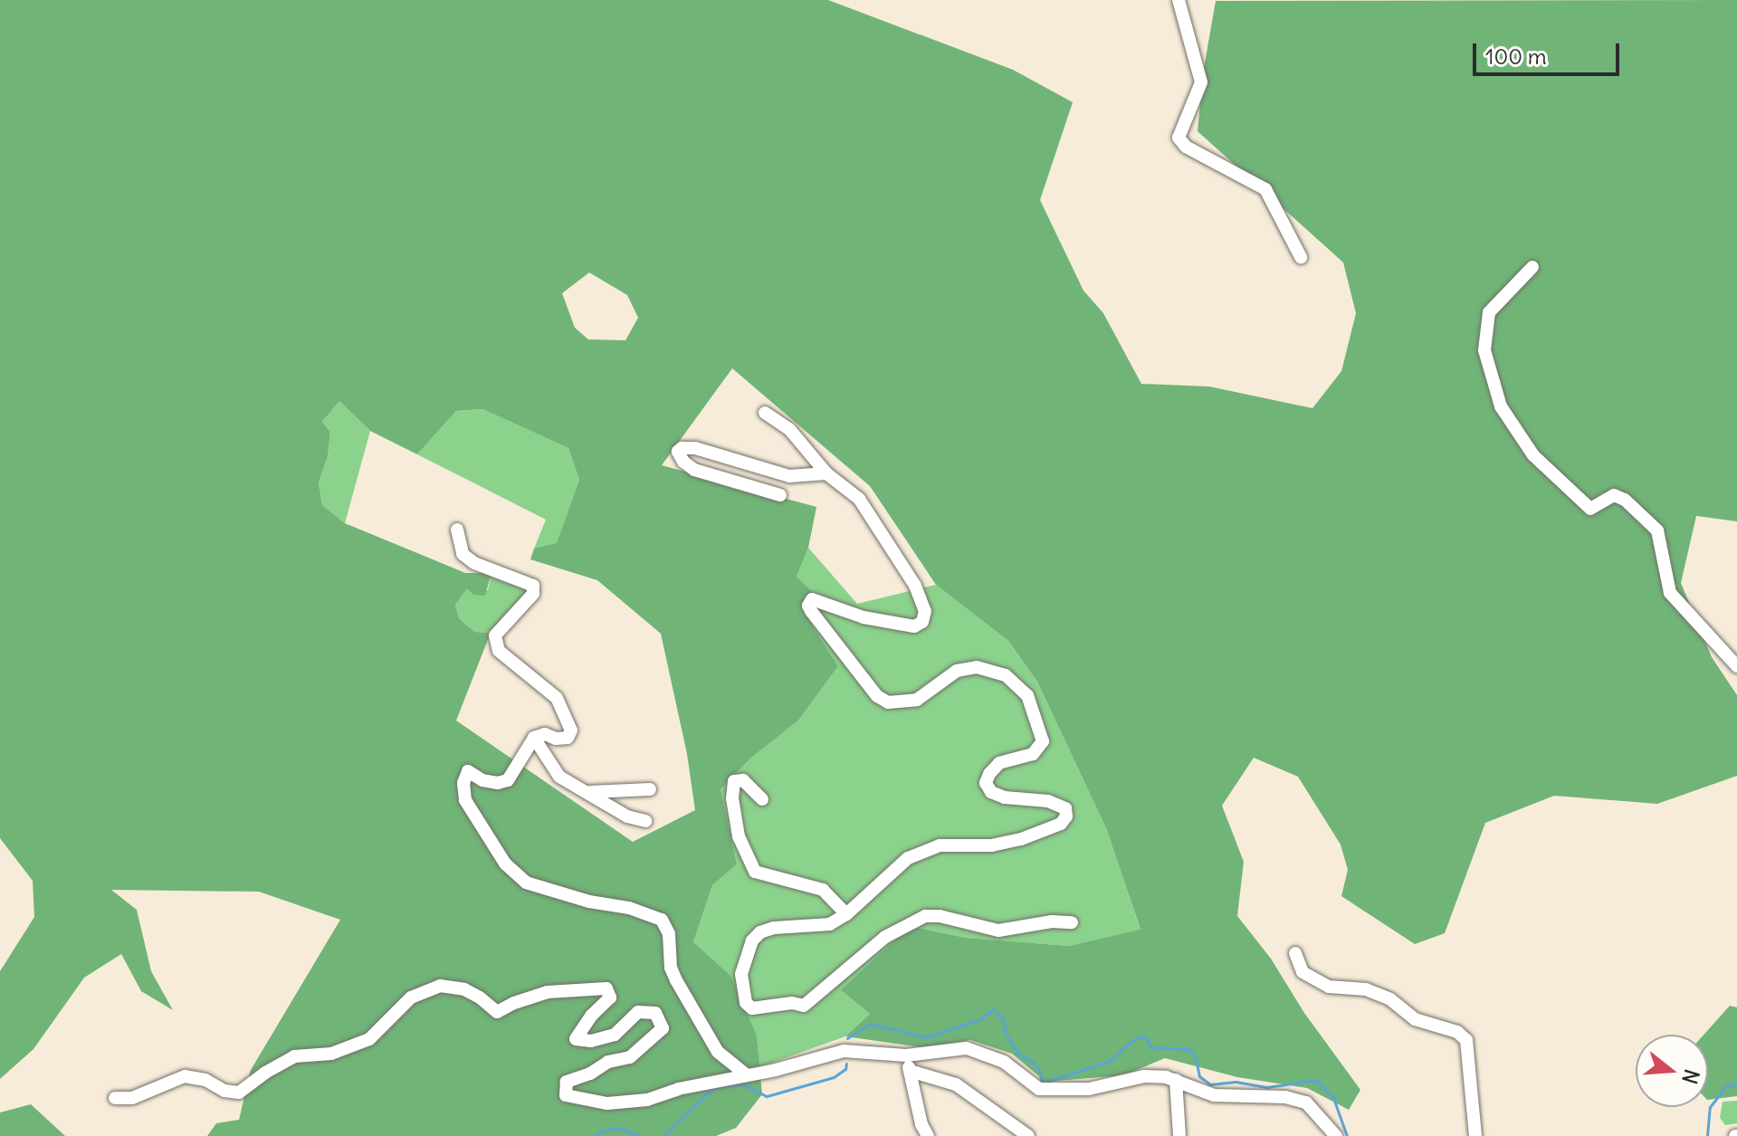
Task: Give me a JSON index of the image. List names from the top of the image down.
{
  "scale_bar": "100 m",
  "north": "right"
}
